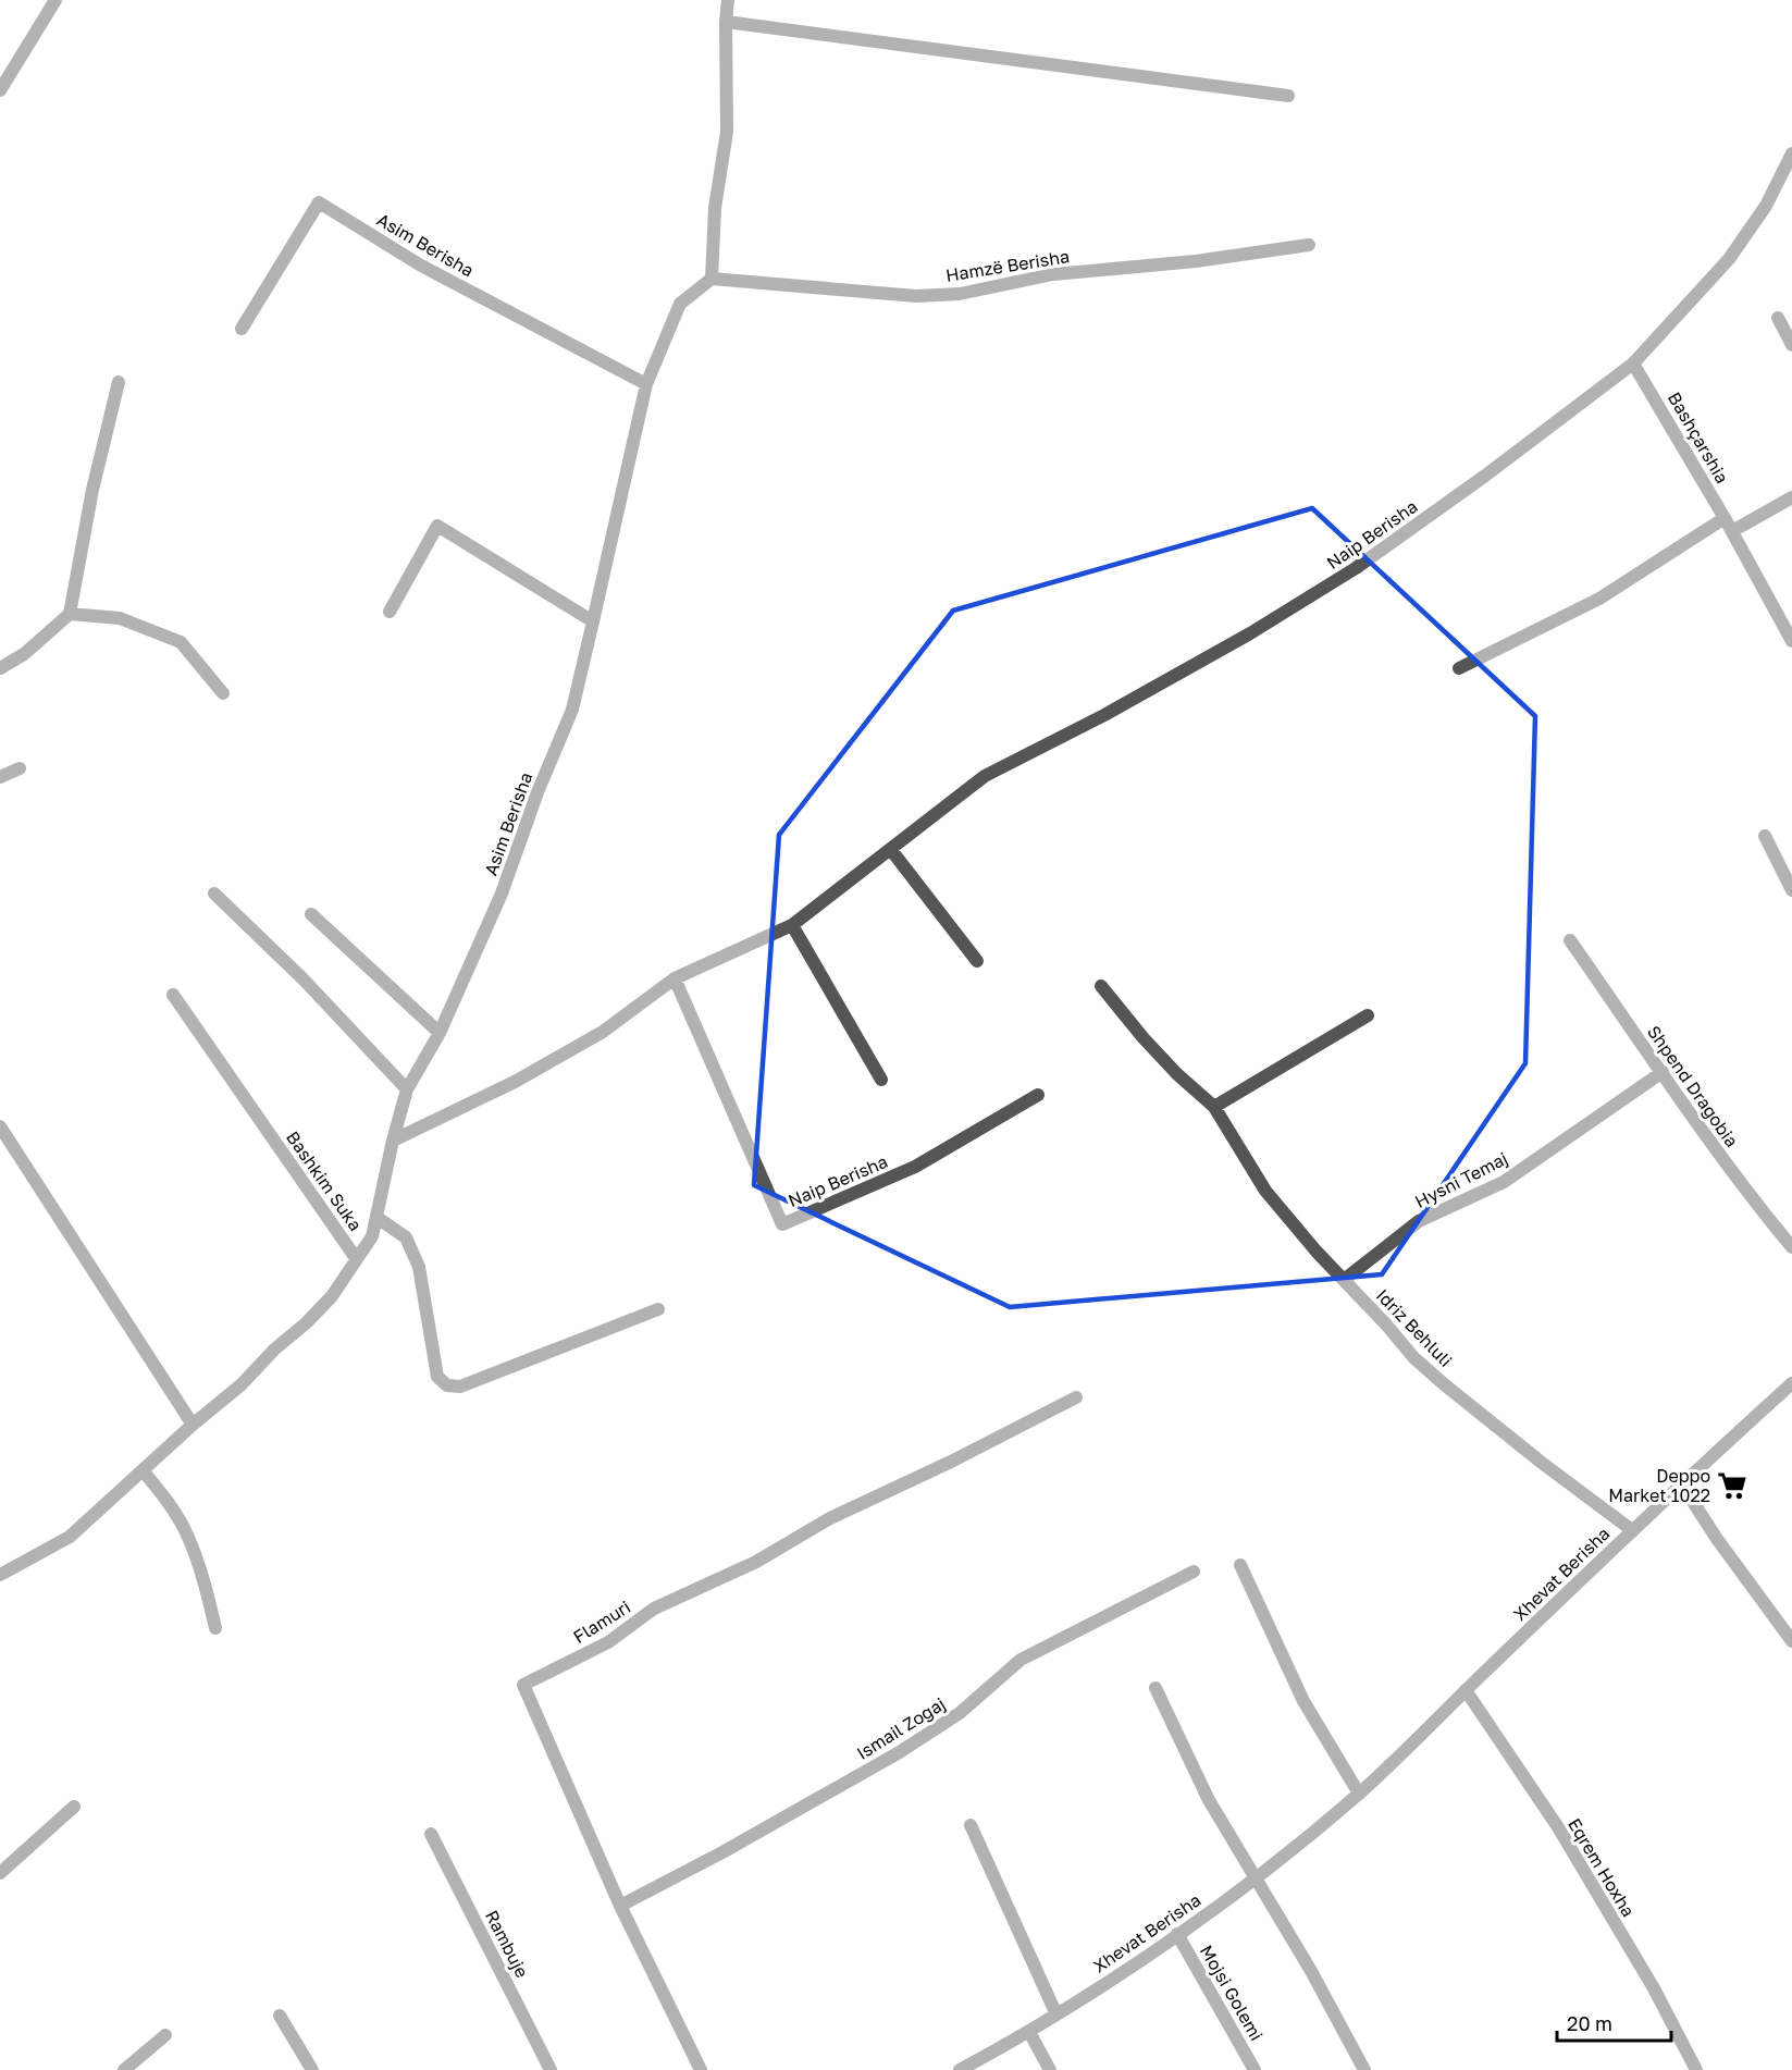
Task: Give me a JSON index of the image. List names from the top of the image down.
{
  "streets": {
    "street": [
      "Asim Berisha",
      "Hamzë Berisha",
      "Bashçarshia",
      "Naip Berisha",
      "Shpend Dragobia",
      "Hysni Temaj",
      "Bashkim Suka",
      "Idriz Behluli",
      "Xhevat Berisha",
      "Flamuri",
      "Ismail Zogaj",
      "Eqrem Hoxha",
      "Rambuje",
      "Mojsi Golemi"
    ]
  },
  "crossings": [
    ["Asim Berisha", "Hamzë Berisha"],
    ["Asim Berisha", "Naip Berisha"],
    ["Asim Berisha", "Bashkim Suka"],
    ["Bashçarshia", "Naip Berisha"],
    ["Shpend Dragobia", "Hysni Temaj"],
    ["Hysni Temaj", "Idriz Behluli"],
    ["Idriz Behluli", "Xhevat Berisha"],
    ["Xhevat Berisha", "Eqrem Hoxha"],
    ["Xhevat Berisha", "Mojsi Golemi"],
    ["Flamuri", "Ismail Zogaj"]
  ],
  "places": {
    "supermarket": ["Deppo Market 1022"]
  },
  "scale_bar": "20 m"
}
